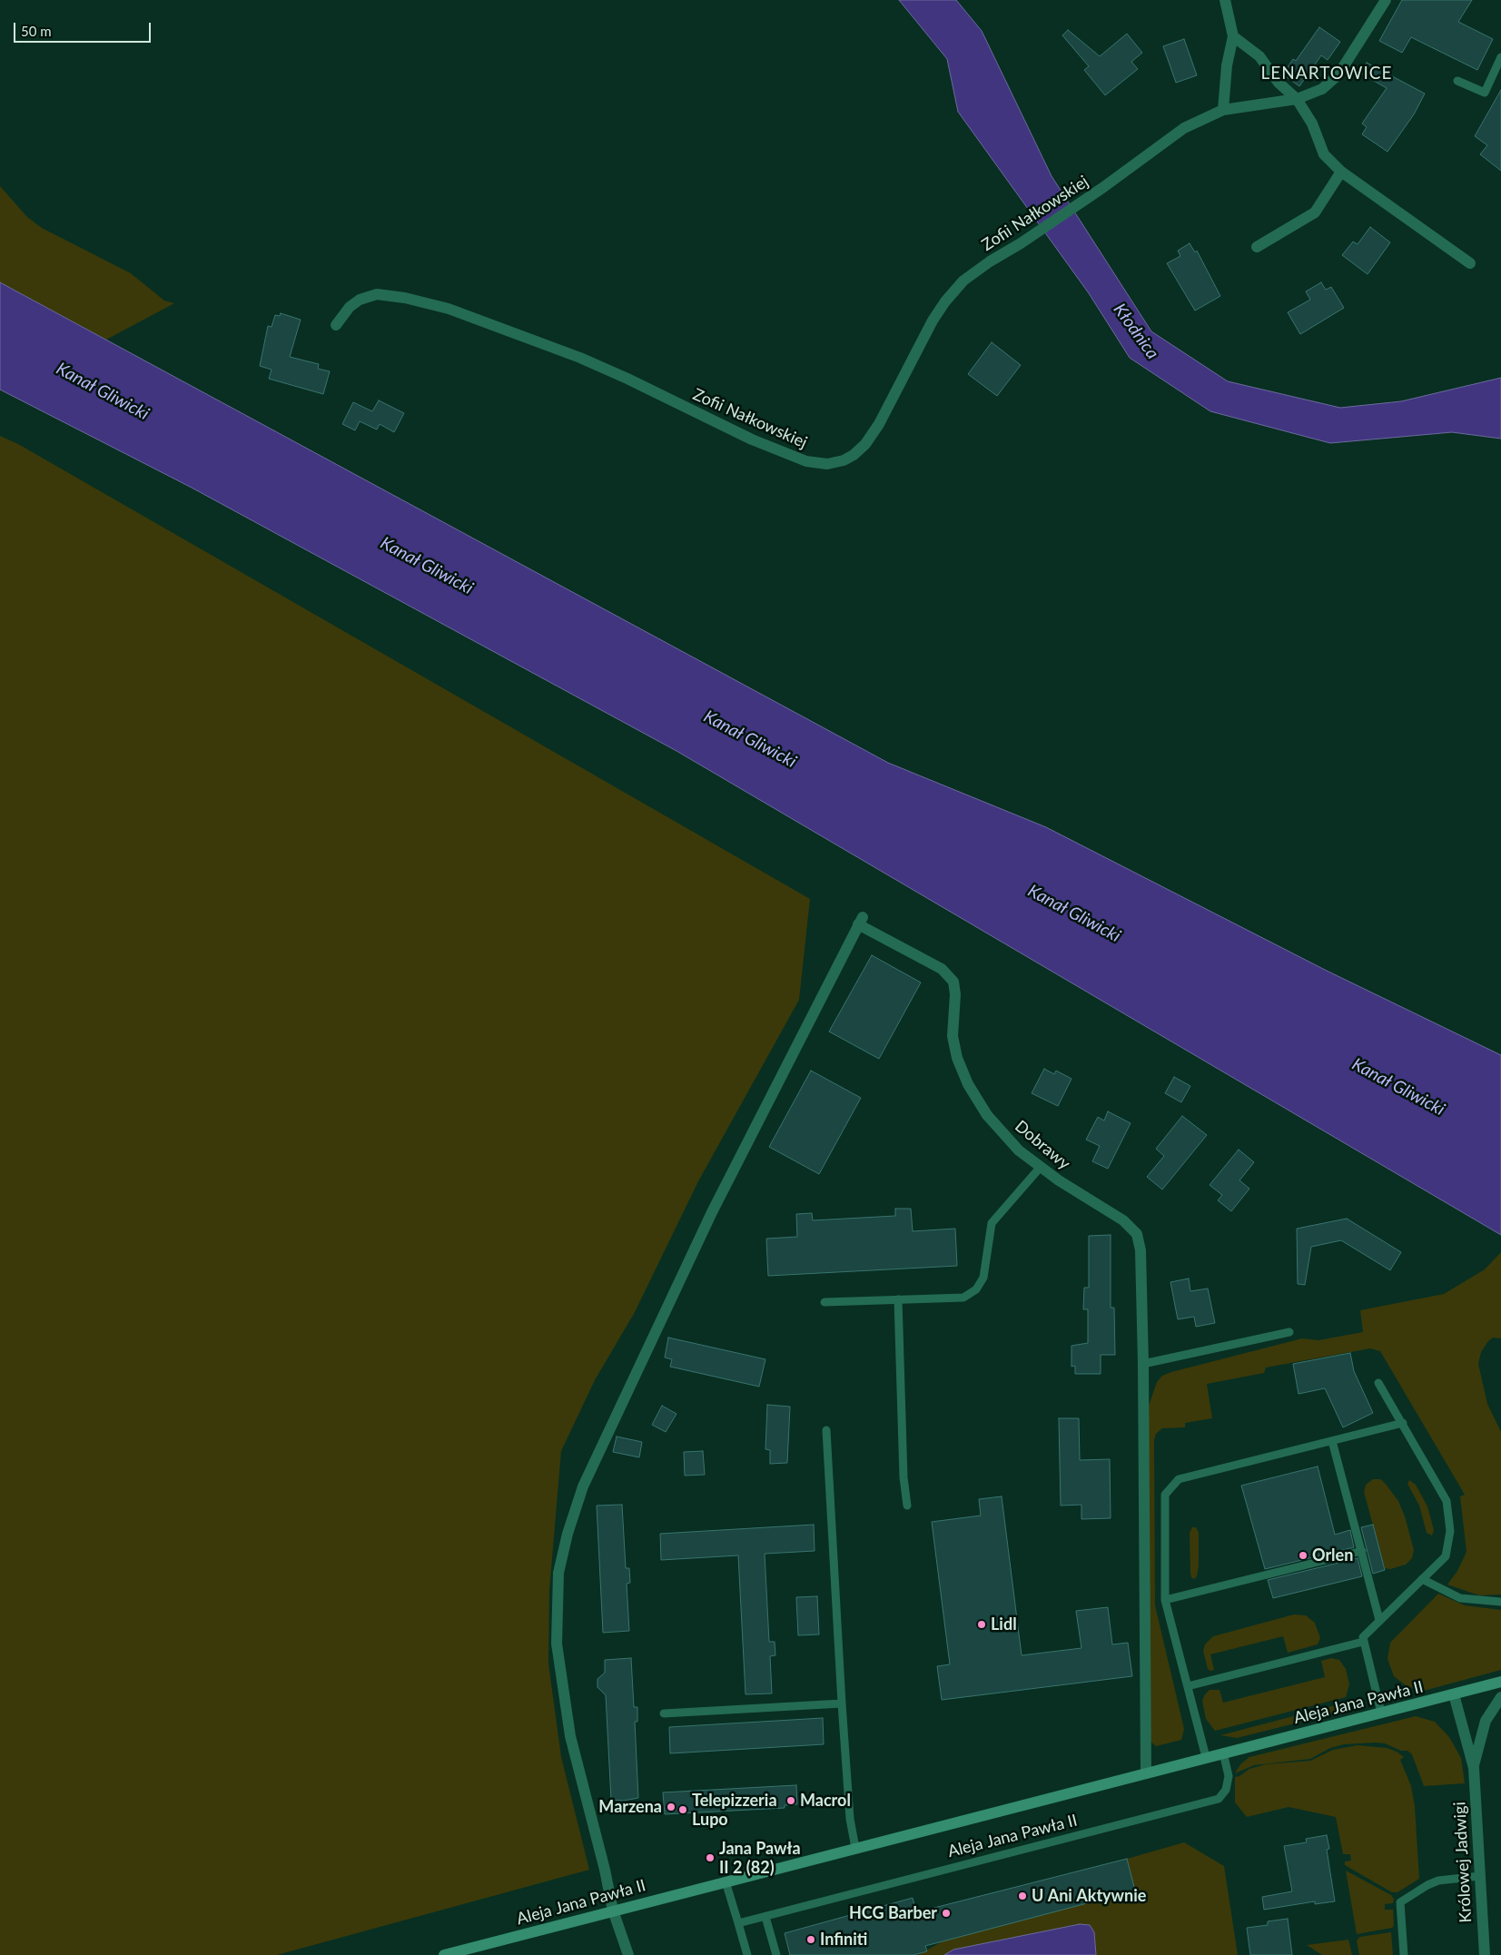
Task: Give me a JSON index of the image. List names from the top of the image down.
{
  "streets": {
    "main road": ["Aleja Jana Pawła II"],
    "street": ["Zofii Nałkowskiej", "Dobrawy", "Królowej Jadwigi"]
  },
  "crossings": [
    ["Dobrawy", "Aleja Jana Pawła II"],
    ["Aleja Jana Pawła II", "Królowej Jadwigi"]
  ],
  "districts": ["LENARTOWICE"],
  "water": ["Kłodnica", "Kanał Gliwicki"],
  "places": [
    "Orlen",
    "Lidl",
    "Macrol",
    "Marzena",
    "Telepizzeria Lupo",
    "Jana Pawła II 2 (82)",
    "U Ani Aktywnie",
    "HCG Barber",
    "Infiniti"
  ],
  "scale_bar": "50 m"
}
